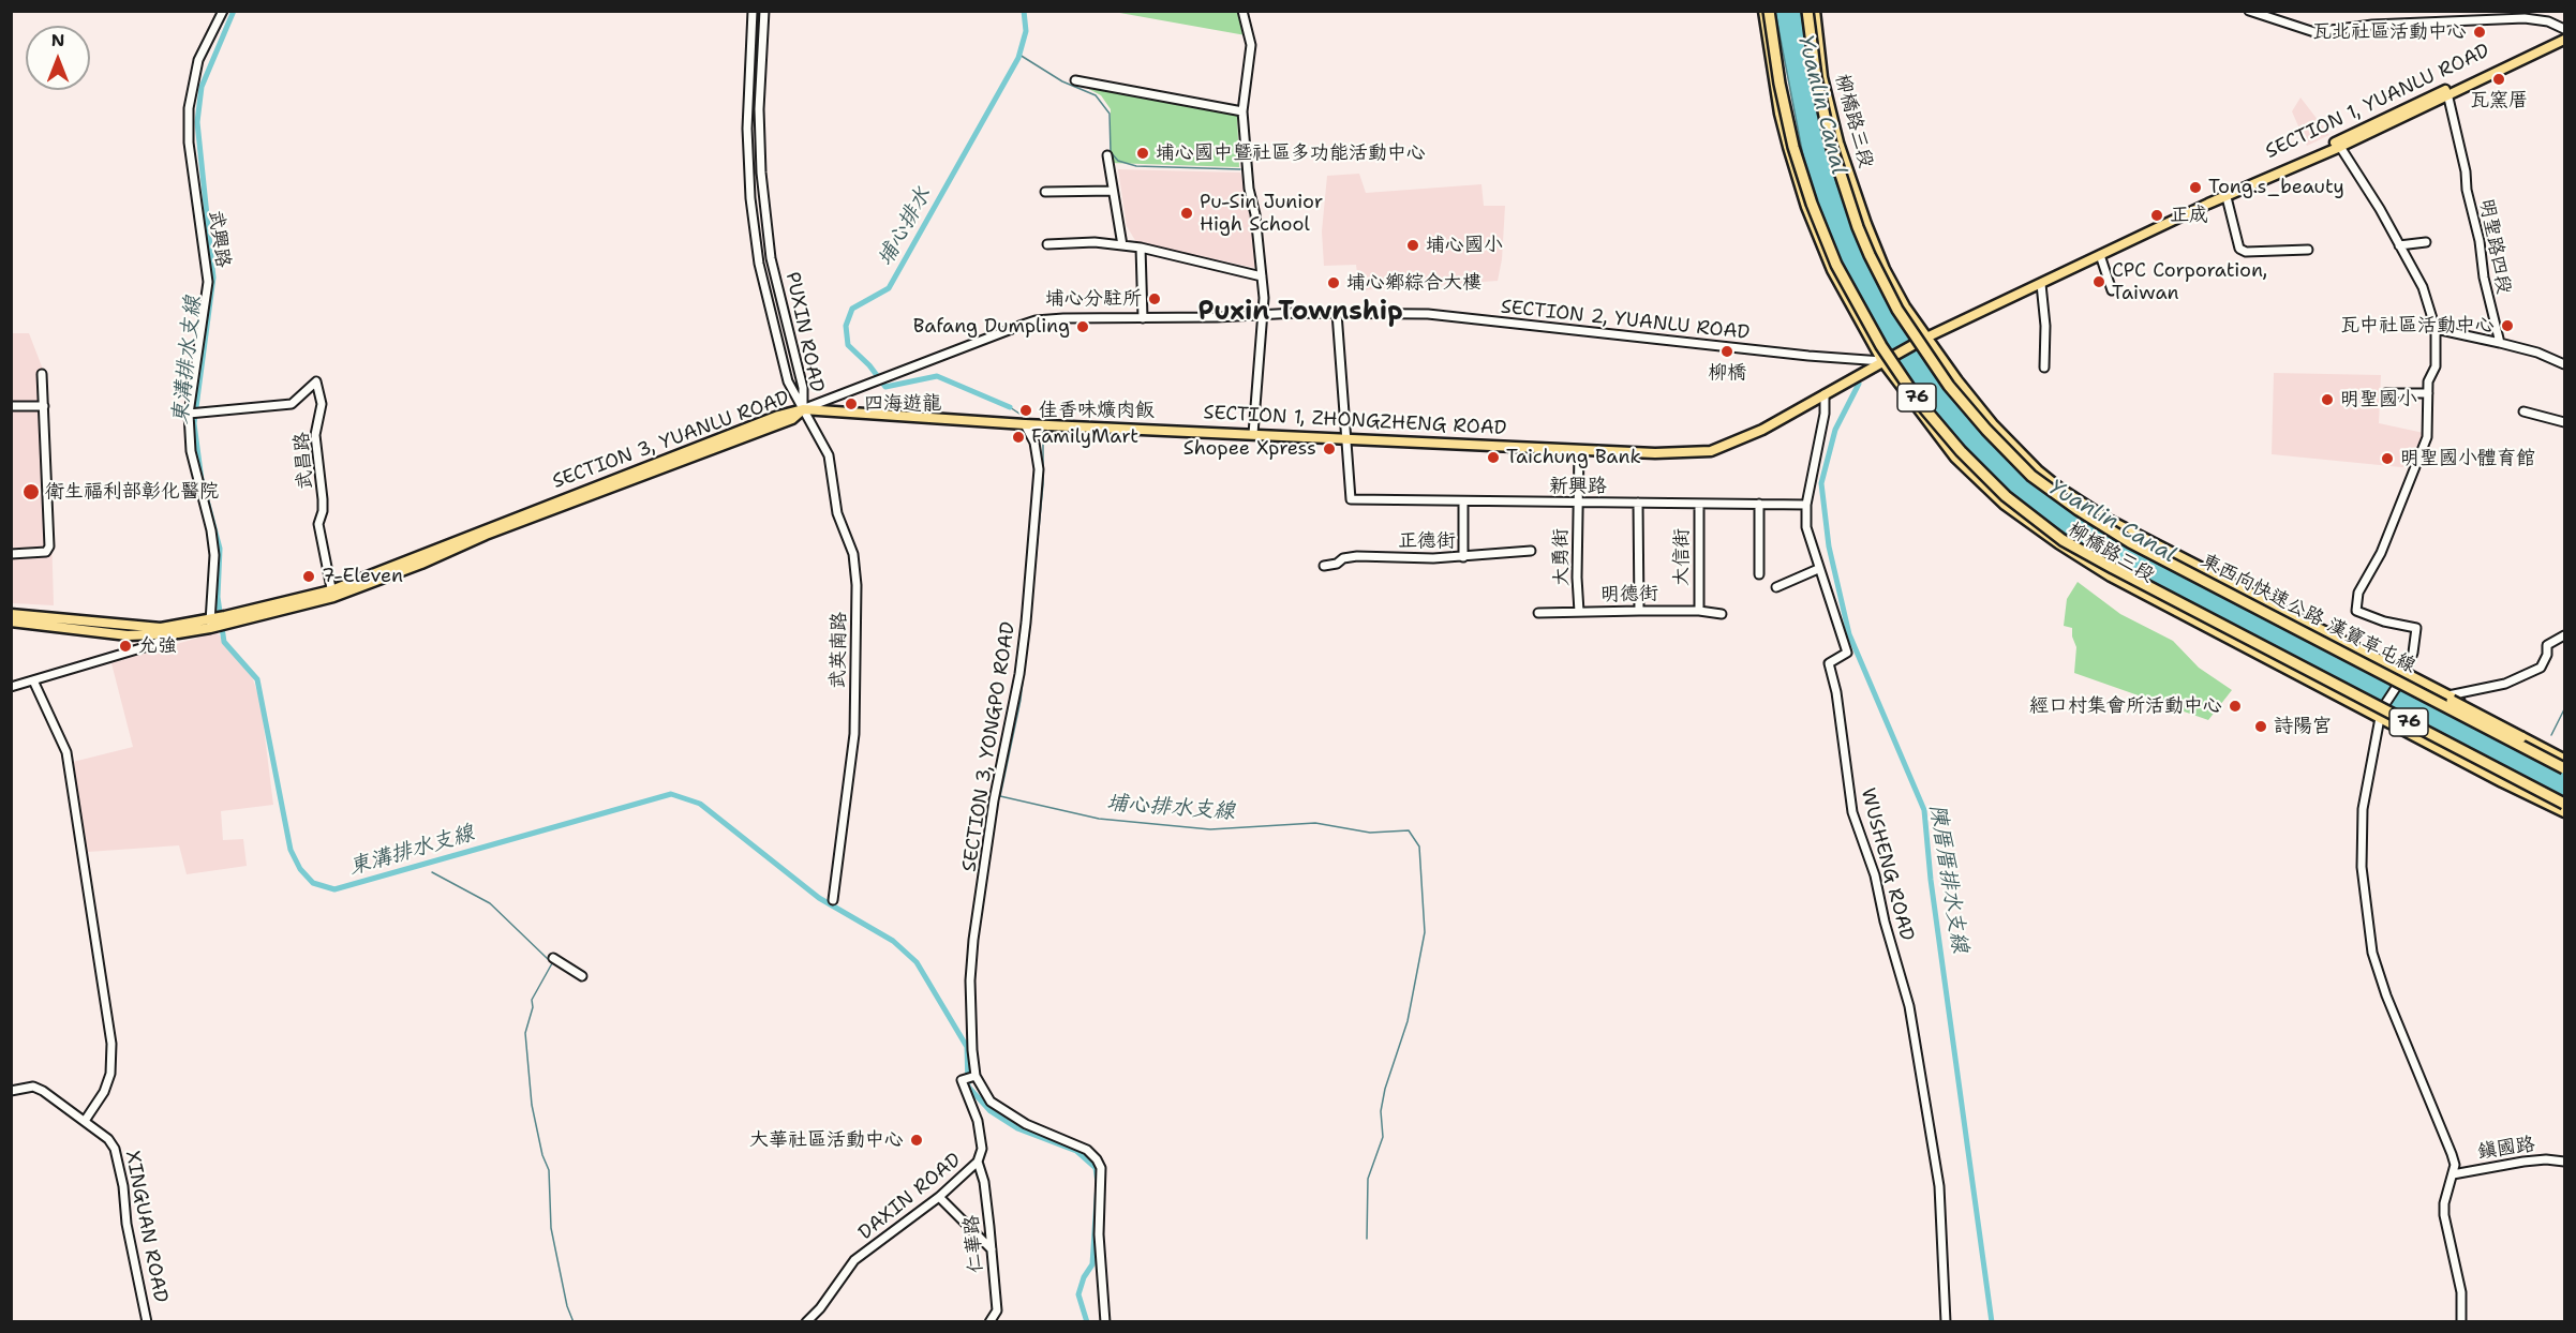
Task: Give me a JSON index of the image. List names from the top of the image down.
{
  "streets": {
    "highway": ["76", "東西向快速公路 漢寶草屯線"],
    "main road": [
      "SECTION 1, YUANLU ROAD",
      "柳橋路三段",
      "SECTION 1, ZHONGZHENG ROAD",
      "SECTION 3, YUANLU ROAD"
    ],
    "street": [
      "武興路",
      "明聖路四段",
      "SECTION 2, YUANLU ROAD",
      "PUXIN ROAD",
      "武昌路",
      "新興路",
      "正德街",
      "大勇街",
      "大信街",
      "明德街",
      "武英南路",
      "SECTION 3, YONGPO ROAD",
      "WUSHENG ROAD",
      "鎮國路",
      "DAXIN ROAD",
      "XINGUAN ROAD",
      "仁華路"
    ]
  },
  "crossings": [
    ["SECTION 1, YUANLU ROAD", "柳橋路三段"],
    ["SECTION 1, YUANLU ROAD", "明聖路四段"],
    ["SECTION 1, YUANLU ROAD", "SECTION 1, ZHONGZHENG ROAD"],
    ["柳橋路三段", "SECTION 2, YUANLU ROAD"],
    ["柳橋路三段", "76"],
    ["柳橋路三段", "SECTION 1, ZHONGZHENG ROAD"],
    ["武興路", "SECTION 3, YUANLU ROAD"],
    ["武興路", "武昌路"],
    ["SECTION 2, YUANLU ROAD", "PUXIN ROAD"],
    ["SECTION 2, YUANLU ROAD", "SECTION 1, ZHONGZHENG ROAD"],
    ["SECTION 2, YUANLU ROAD", "SECTION 3, YUANLU ROAD"],
    ["SECTION 2, YUANLU ROAD", "武英南路"],
    ["PUXIN ROAD", "SECTION 1, ZHONGZHENG ROAD"],
    ["PUXIN ROAD", "SECTION 3, YUANLU ROAD"],
    ["PUXIN ROAD", "武英南路"],
    ["SECTION 1, ZHONGZHENG ROAD", "SECTION 3, YUANLU ROAD"],
    ["SECTION 1, ZHONGZHENG ROAD", "新興路"],
    ["SECTION 1, ZHONGZHENG ROAD", "大勇街"],
    ["SECTION 1, ZHONGZHENG ROAD", "武英南路"],
    ["SECTION 1, ZHONGZHENG ROAD", "SECTION 3, YONGPO ROAD"],
    ["SECTION 1, ZHONGZHENG ROAD", "WUSHENG ROAD"],
    ["SECTION 3, YUANLU ROAD", "武昌路"],
    ["SECTION 3, YUANLU ROAD", "武英南路"],
    ["新興路", "大勇街"],
    ["新興路", "大信街"],
    ["新興路", "WUSHENG ROAD"],
    ["大勇街", "明德街"],
    ["大信街", "明德街"],
    ["SECTION 3, YONGPO ROAD", "DAXIN ROAD"],
    ["DAXIN ROAD", "仁華路"]
  ],
  "districts": ["Puxin Township"],
  "water": [
    "Yuanlin Canal",
    "埔心排水",
    "東溝排水支線",
    "埔心排水支線",
    "陳厝厝排水支線"
  ],
  "places": [
    "瓦北社區活動中心",
    "瓦窯厝",
    "埔心國中暨社區多功能活動中心",
    "Tong.s_beauty",
    "Pu-Sin Junior High School",
    "正成",
    "埔心國小",
    "CPC Corporation, Taiwan",
    "埔心鄉綜合大樓",
    "埔心分駐所",
    "瓦中社區活動中心",
    "Bafang Dumpling",
    "柳橋",
    "明聖國小",
    "四海遊龍",
    "佳香味爌肉飯",
    "FamilyMart",
    "Shopee Xpress",
    "Taichung Bank",
    "明聖國小體育館",
    "衛生福利部彰化醫院",
    "7-Eleven",
    "允強",
    "經口村集會所活動中心",
    "詩陽宮",
    "大華社區活動中心"
  ],
  "north": "top"
}
